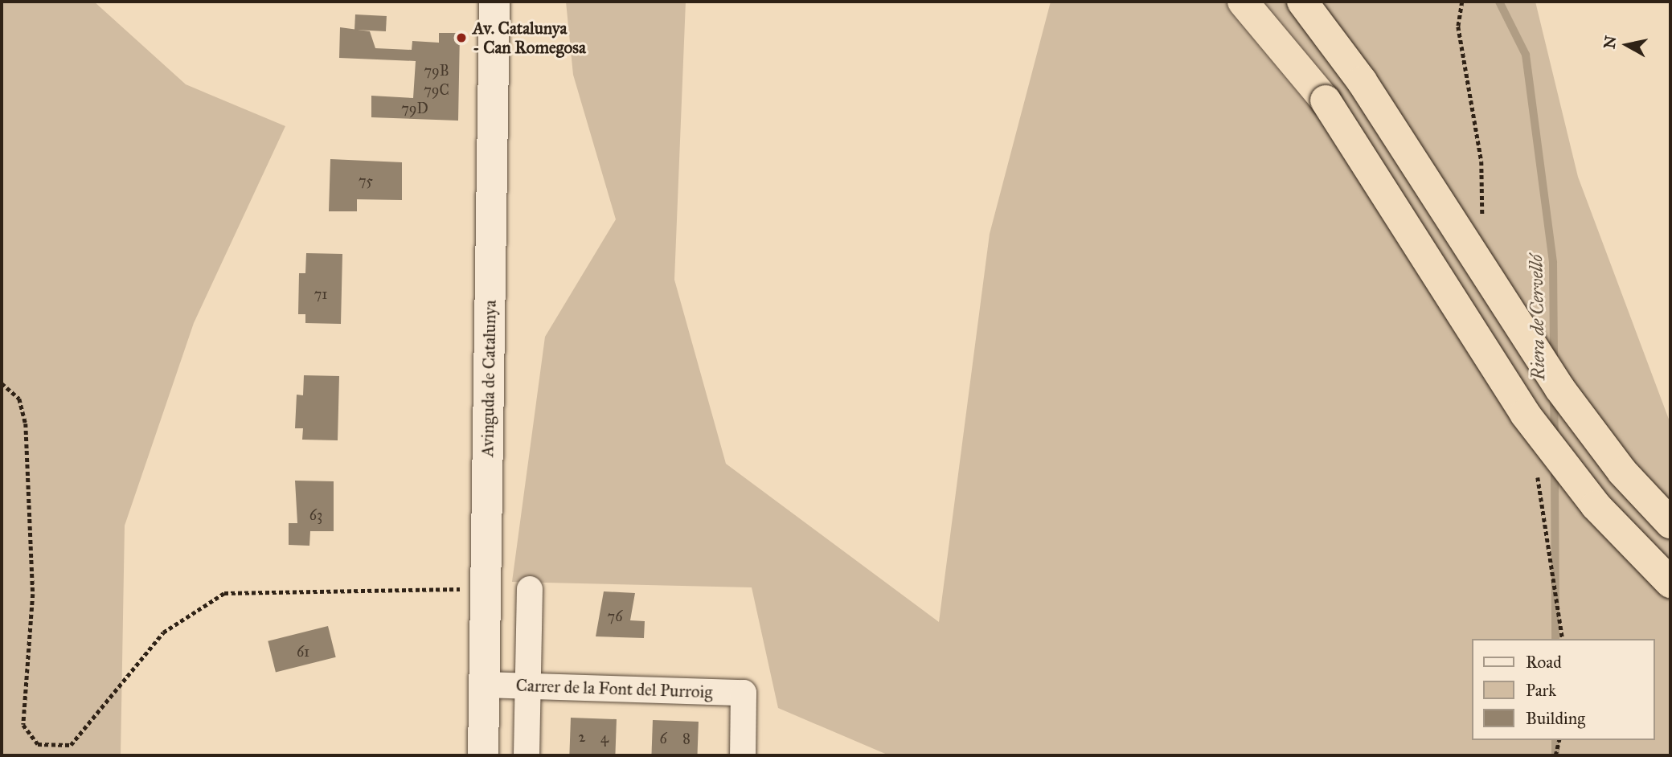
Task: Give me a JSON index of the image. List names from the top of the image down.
{
  "streets": {
    "street": ["Avinguda de Catalunya", "Carrer de la Font del Purroig"]
  },
  "crossings": [
    ["Avinguda de Catalunya", "Carrer de la Font del Purroig"]
  ],
  "water": ["Riera de Cervelló"],
  "places": ["Av. Catalunya - Can Romegosa"],
  "house_numbers": [
    "79B",
    "79C",
    "79D",
    "75",
    "71",
    "63",
    "76",
    "61",
    "2",
    "4",
    "6",
    "8"
  ],
  "legend": ["Road", "Park", "Building"],
  "north": "left"
}
